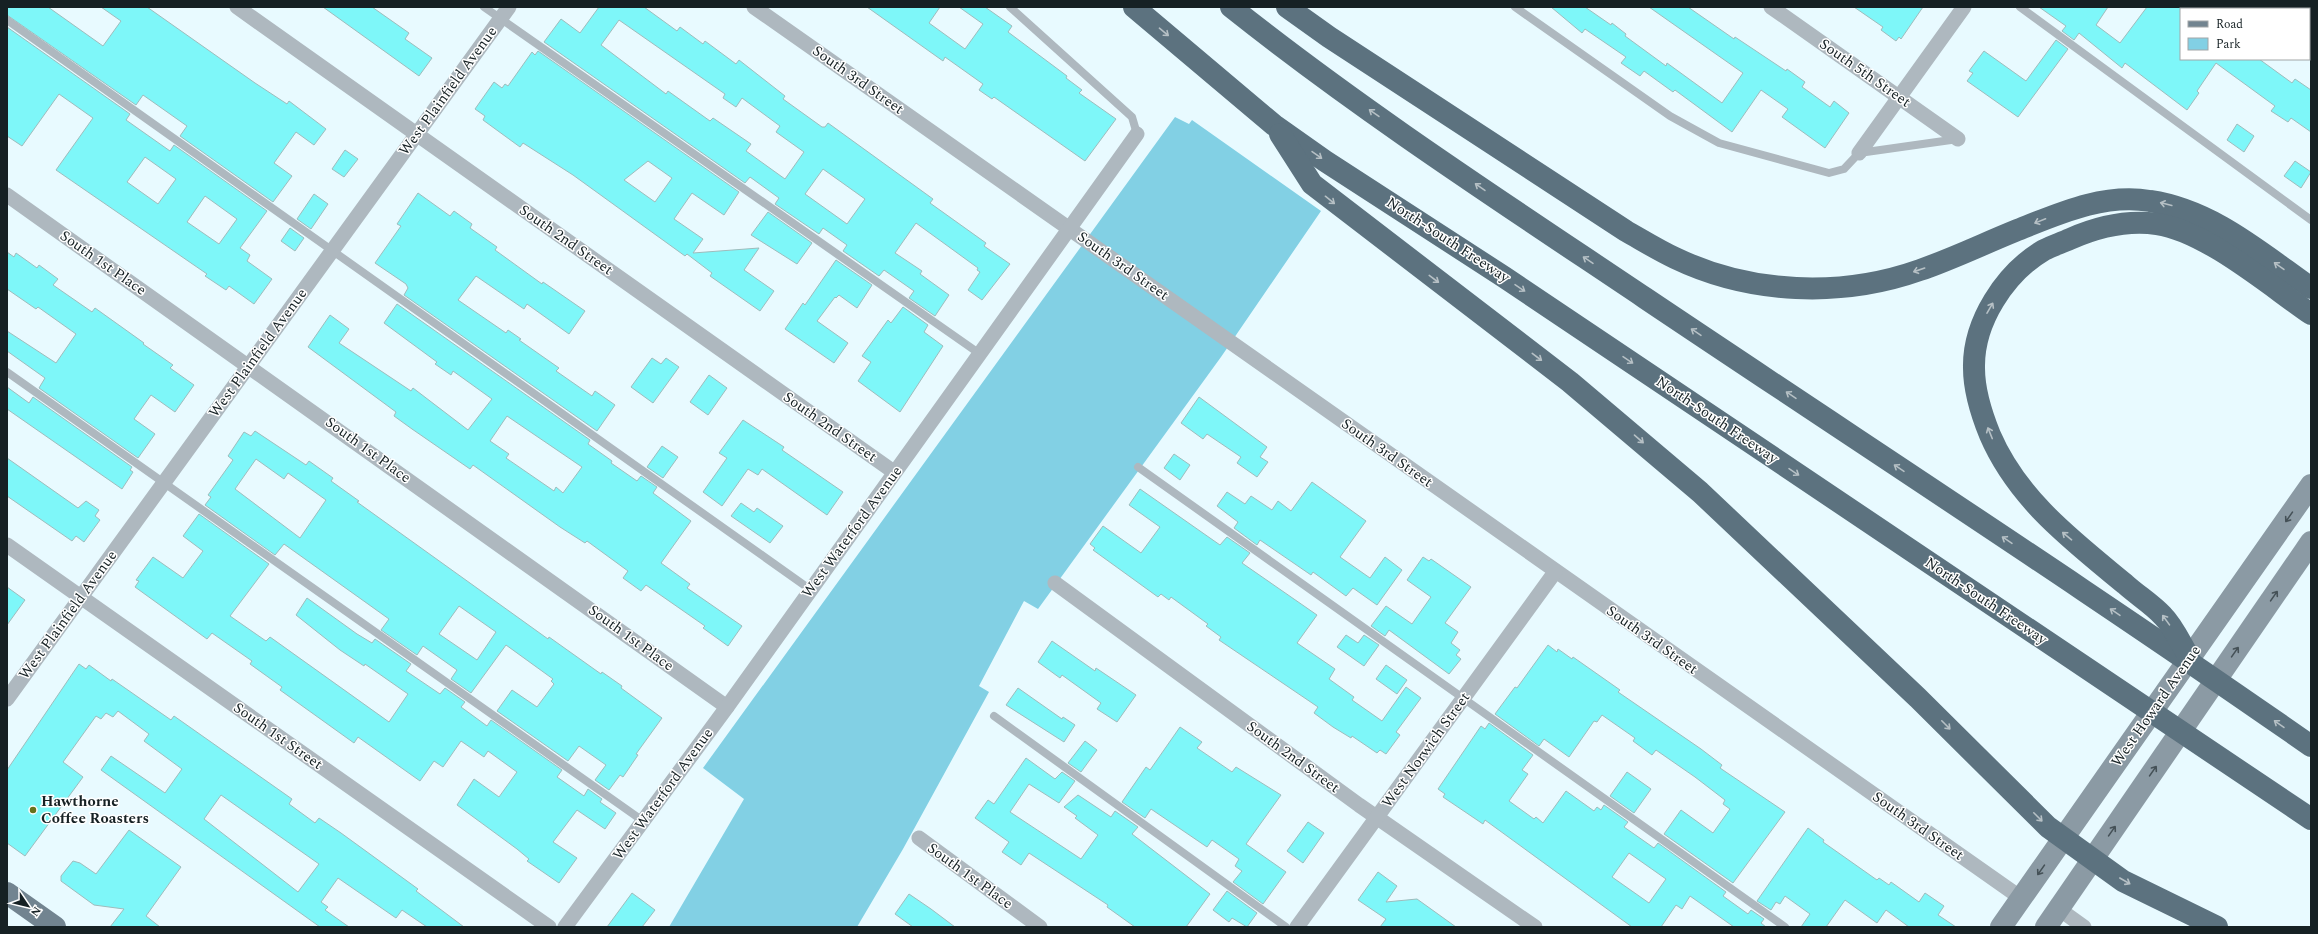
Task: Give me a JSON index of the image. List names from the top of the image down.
{
  "streets": {
    "highway": ["North-South Freeway"],
    "main road": ["West Howard Avenue"],
    "street": [
      "South 5th Street",
      "South 3rd Street",
      "West Plainfield Avenue",
      "South 2nd Street",
      "South 1st Place",
      "West Waterford Avenue",
      "South 1st Street",
      "West Norwich Street"
    ]
  },
  "crossings": [
    ["South 3rd Street", "West Waterford Avenue"],
    ["South 3rd Street", "West Howard Avenue"],
    ["South 3rd Street", "West Norwich Street"],
    ["West Plainfield Avenue", "South 2nd Street"],
    ["West Plainfield Avenue", "South 1st Place"],
    ["West Plainfield Avenue", "South 1st Street"],
    ["South 2nd Street", "West Waterford Avenue"],
    ["South 2nd Street", "West Norwich Street"],
    ["South 1st Place", "West Waterford Avenue"]
  ],
  "places": ["Hawthorne Coffee Roasters"],
  "legend": ["Road", "Park"],
  "north": "bottom right"
}
